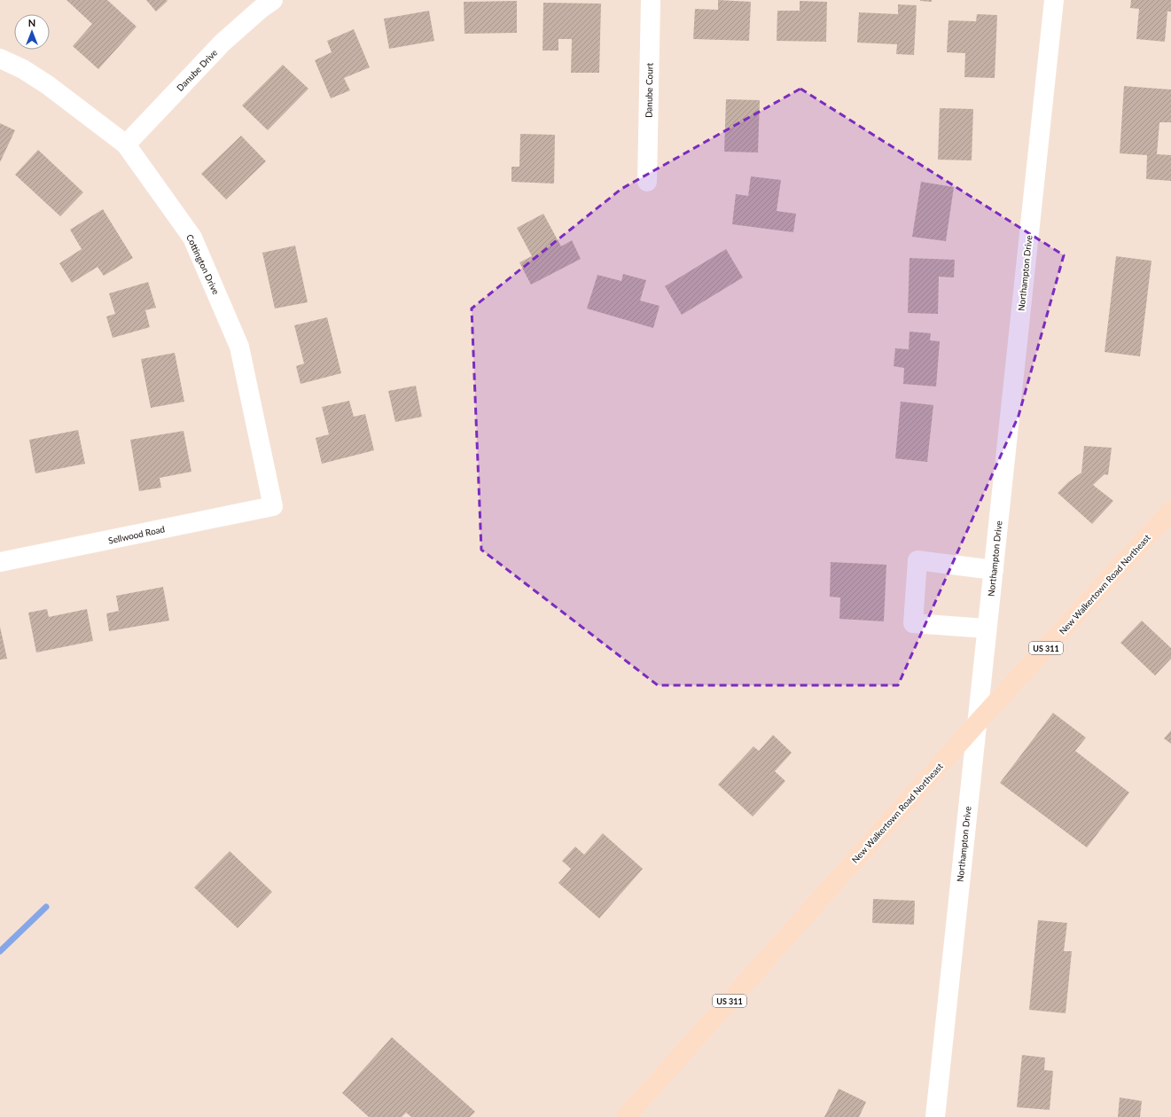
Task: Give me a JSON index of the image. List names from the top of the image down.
{
  "streets": {
    "main road": ["New Walkertown Road Northeast", "US 311"],
    "street": [
      "Danube Drive",
      "Danube Court",
      "Cottington Drive",
      "Northampton Drive",
      "Sellwood Road"
    ]
  },
  "crossings": [
    ["Danube Drive", "Cottington Drive"],
    ["Cottington Drive", "Sellwood Road"],
    ["Northampton Drive", "New Walkertown Road Northeast"]
  ],
  "north": "top"
}
